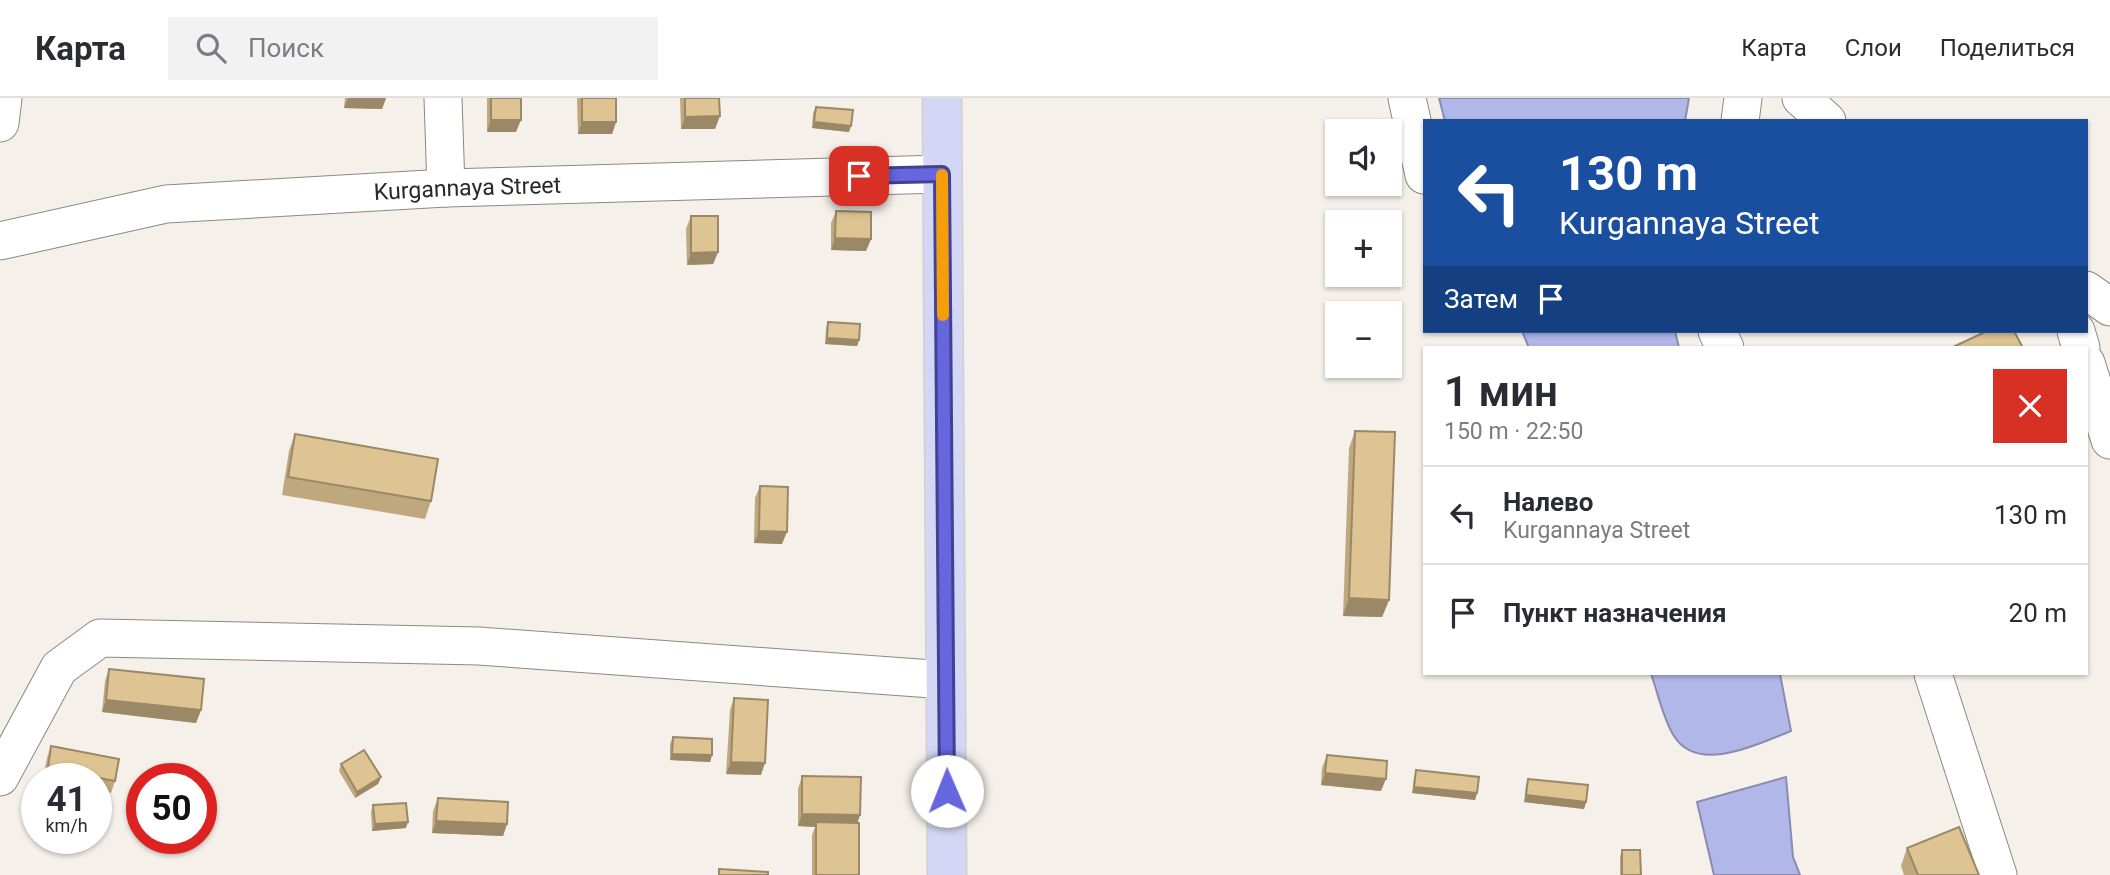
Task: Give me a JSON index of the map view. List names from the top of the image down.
{
  "streets": {
    "street": ["Kurgannaya Street"]
  },
  "page": {
    "header": "Карта",
    "search": "Поиск",
    "nav": ["Карта", "Слои", "Поделиться"],
    "map_buttons": ["+", "−"],
    "turn": ["130 m", "Kurgannaya Street"],
    "then": "Затем",
    "heading": ["1 мин", "150 m · 22:50"],
    "list": [
      {
        "name": "Налево",
        "note": "Kurgannaya Street",
        "value": "130 m"
      },
      {
        "name": "Пункт назначения",
        "value": "20 m"
      }
    ],
    "speed": "41 km/h",
    "limit": "50"
  }
}
